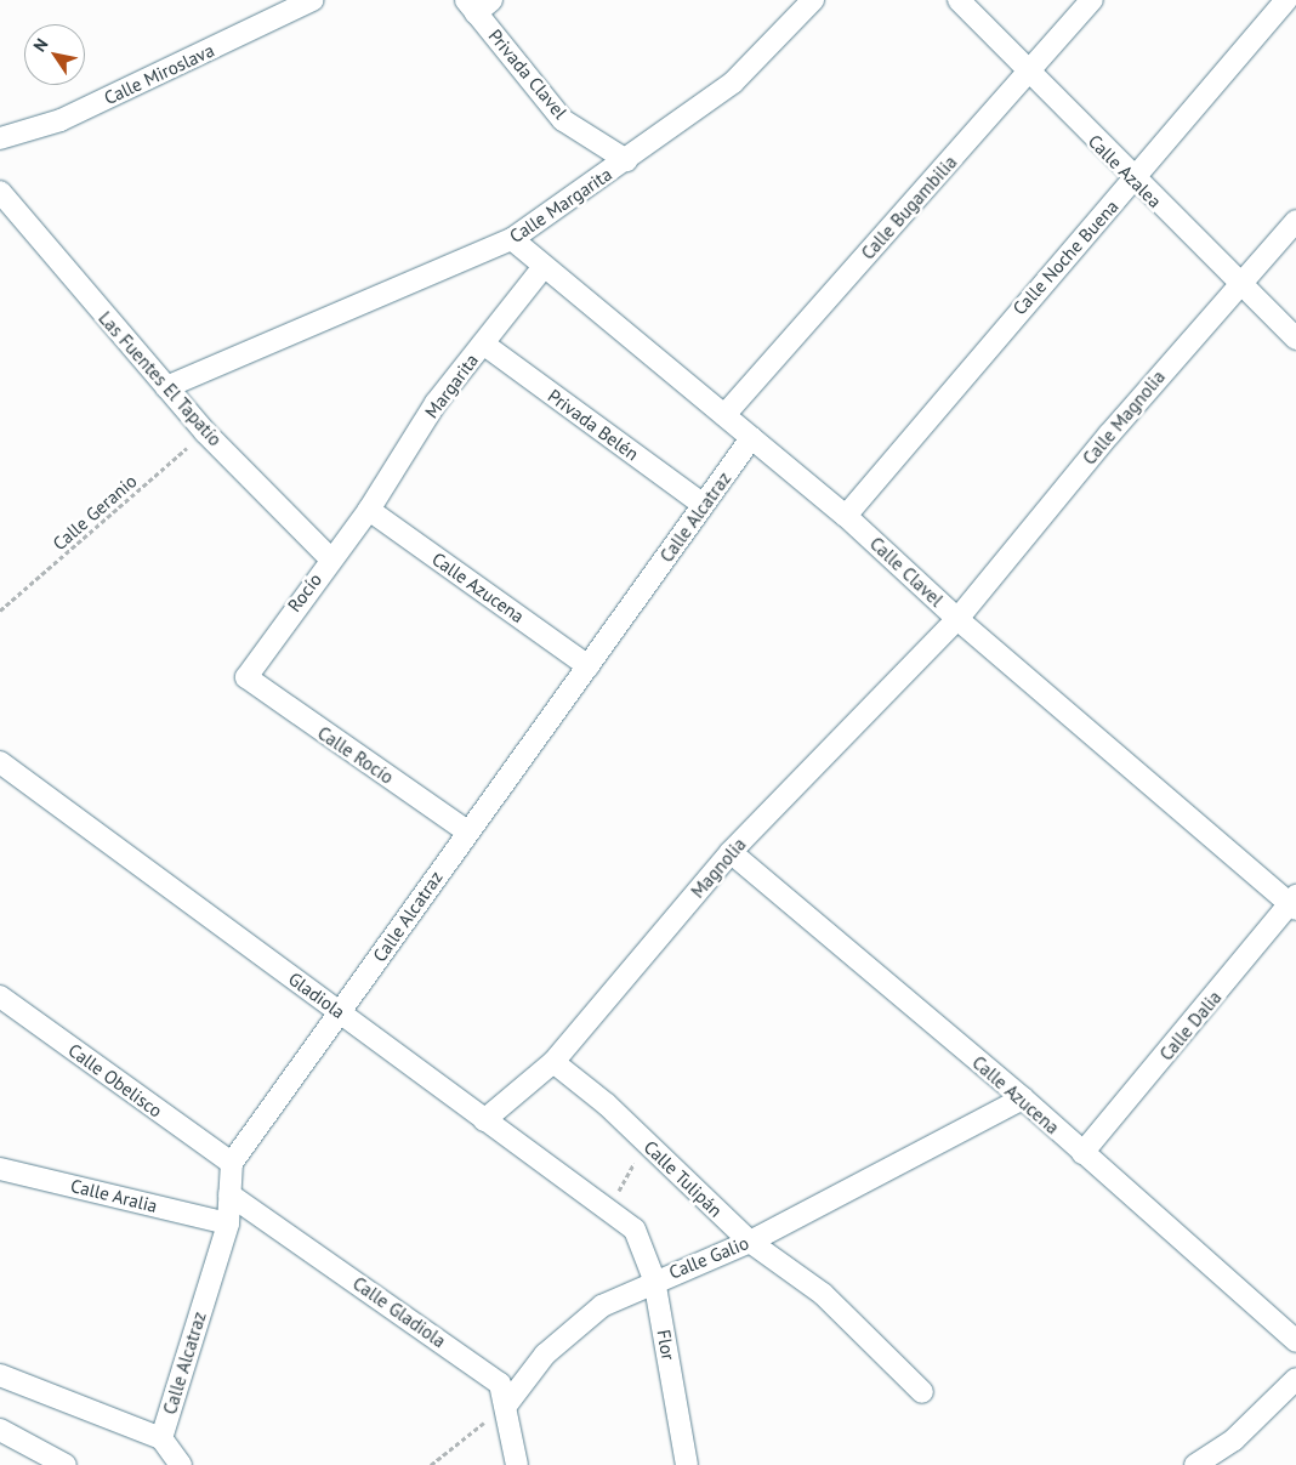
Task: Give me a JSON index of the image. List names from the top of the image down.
{
  "streets": {
    "street": [
      "Calle Miroslava",
      "Privada Clavel",
      "Calle Azalea",
      "Calle Margarita",
      "Calle Bugambilia",
      "Calle Noche Buena",
      "Las Fuentes El Tapatío",
      "Margarita",
      "Calle Magnolia",
      "Privada Belén",
      "Calle Alcatraz",
      "Calle Clavel",
      "Calle Azucena",
      "Rocío",
      "Calle Rocío",
      "Magnolia",
      "Gladiola",
      "Calle Dalia",
      "Calle Obelisco",
      "Calle Tulipán",
      "Calle Aralia",
      "Calle Galio",
      "Calle Gladiola",
      "Flor"
    ],
    "path": ["Calle Geranio"]
  },
  "crossings": [
    ["Privada Clavel", "Calle Margarita"],
    ["Calle Azalea", "Calle Bugambilia"],
    ["Calle Azalea", "Calle Noche Buena"],
    ["Calle Azalea", "Calle Magnolia"],
    ["Calle Margarita", "Las Fuentes El Tapatío"],
    ["Calle Margarita", "Calle Clavel"],
    ["Calle Bugambilia", "Calle Clavel"],
    ["Calle Noche Buena", "Calle Clavel"],
    ["Las Fuentes El Tapatío", "Calle Geranio"],
    ["Las Fuentes El Tapatío", "Rocío"],
    ["Margarita", "Privada Belén"],
    ["Margarita", "Calle Clavel"],
    ["Margarita", "Calle Azucena"],
    ["Margarita", "Rocío"],
    ["Calle Magnolia", "Calle Clavel"],
    ["Calle Magnolia", "Magnolia"],
    ["Privada Belén", "Calle Alcatraz"],
    ["Calle Alcatraz", "Calle Clavel"],
    ["Calle Alcatraz", "Calle Azucena"],
    ["Calle Alcatraz", "Calle Rocío"],
    ["Calle Alcatraz", "Gladiola"],
    ["Calle Alcatraz", "Calle Obelisco"],
    ["Calle Alcatraz", "Calle Aralia"],
    ["Calle Alcatraz", "Calle Gladiola"],
    ["Calle Clavel", "Magnolia"],
    ["Calle Clavel", "Calle Dalia"],
    ["Calle Azucena", "Rocío"],
    ["Calle Azucena", "Magnolia"],
    ["Calle Azucena", "Calle Dalia"],
    ["Calle Azucena", "Calle Galio"],
    ["Rocío", "Calle Rocío"],
    ["Magnolia", "Gladiola"],
    ["Magnolia", "Calle Tulipán"],
    ["Gladiola", "Flor"],
    ["Calle Tulipán", "Calle Galio"],
    ["Calle Galio", "Calle Gladiola"],
    ["Calle Galio", "Flor"]
  ],
  "north": "top left"
}
